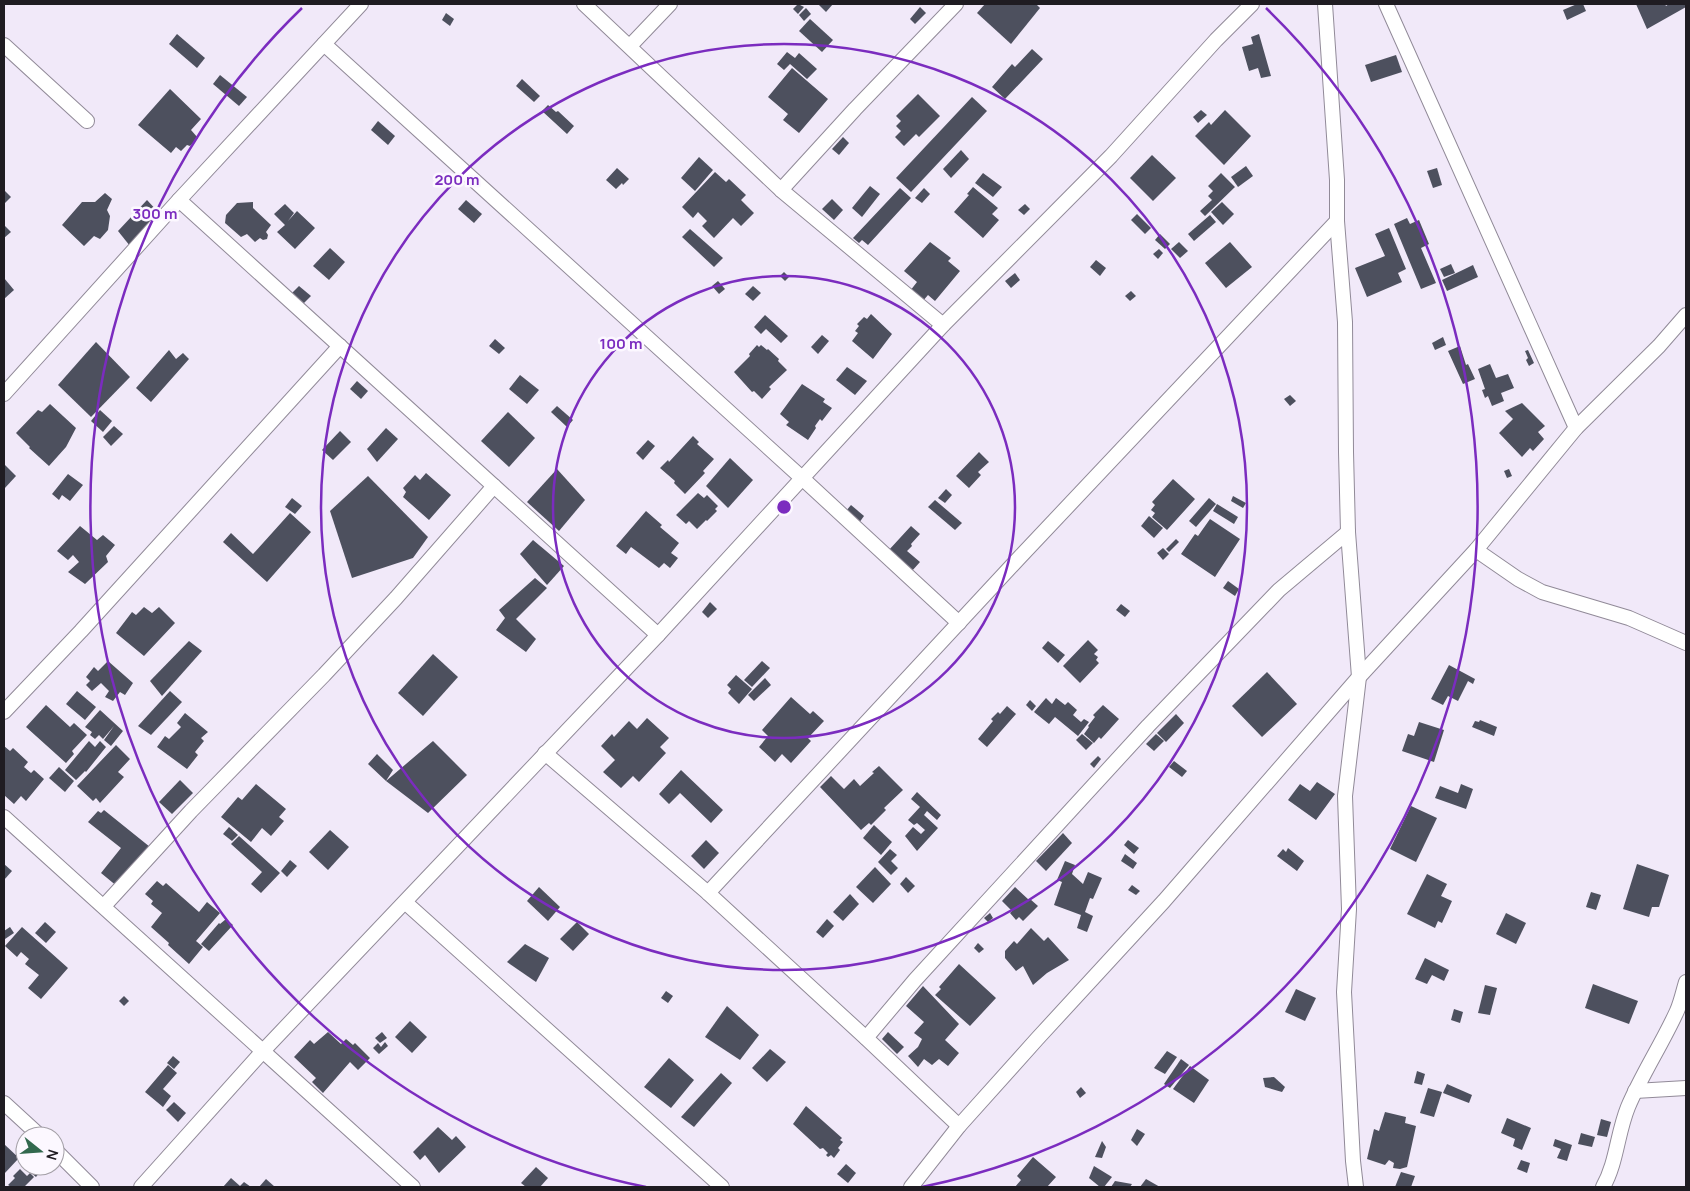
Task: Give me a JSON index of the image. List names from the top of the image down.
{
  "north": "right",
  "rings": ["200 m", "300 m", "100 m"]
}
